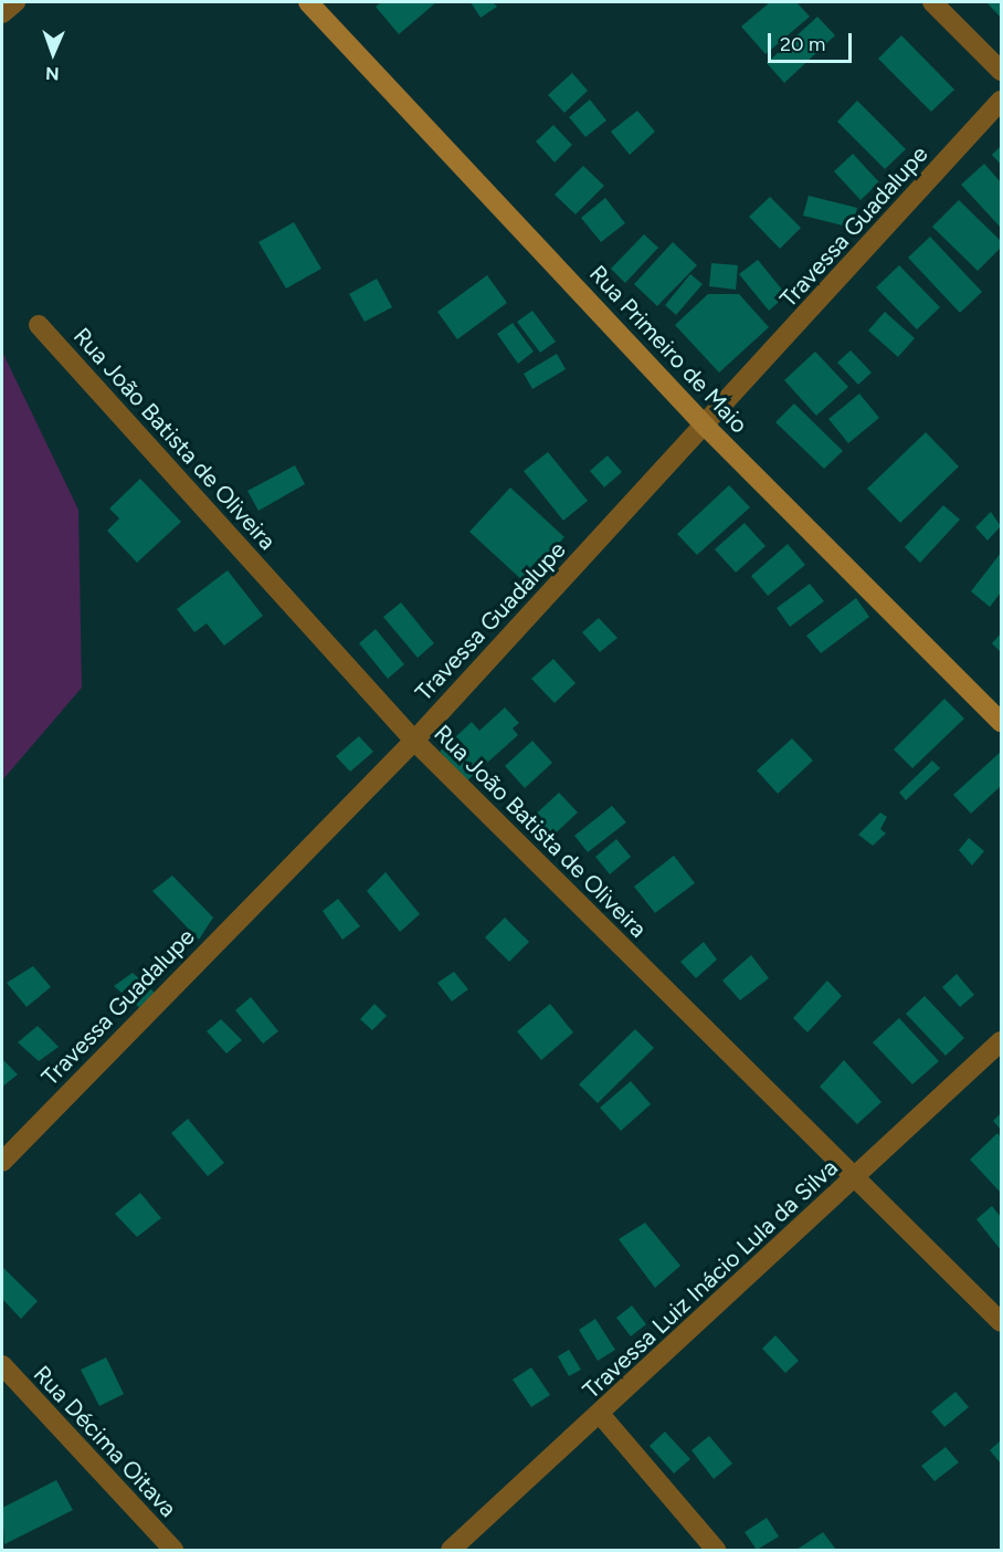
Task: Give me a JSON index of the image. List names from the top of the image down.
{
  "streets": {
    "street": [
      "Travessa Guadalupe",
      "Rua Primeiro de Maio",
      "Rua João Batista de Oliveira",
      "Travessa Luiz Inácio Lula da Silva",
      "Rua Décima Oitava"
    ]
  },
  "crossings": [
    ["Travessa Guadalupe", "Rua Primeiro de Maio"],
    ["Travessa Guadalupe", "Rua João Batista de Oliveira"],
    ["Rua João Batista de Oliveira", "Travessa Luiz Inácio Lula da Silva"]
  ],
  "scale_bar": "20 m",
  "north": "bottom"
}
